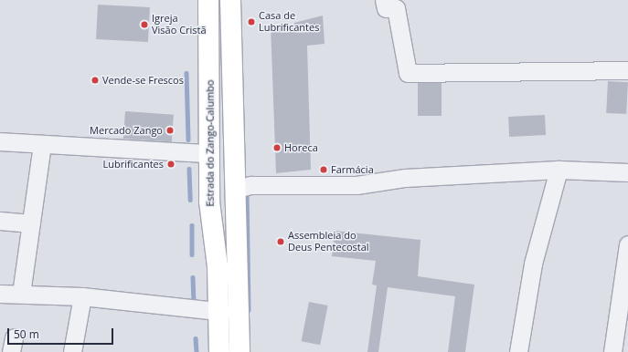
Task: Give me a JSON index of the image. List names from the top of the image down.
{
  "streets": {
    "main road": ["Estrada do Zango-Calumbo"]
  },
  "places": [
    "Casa de Lubrificantes",
    "Igreja Visão Cristã",
    "Vende-se Frescos",
    "Mercado Zango",
    "Horeca",
    "Lubrificantes",
    "Farmácia",
    "Assembleia do Deus Pentecostal"
  ],
  "scale_bar": "50 m"
}
